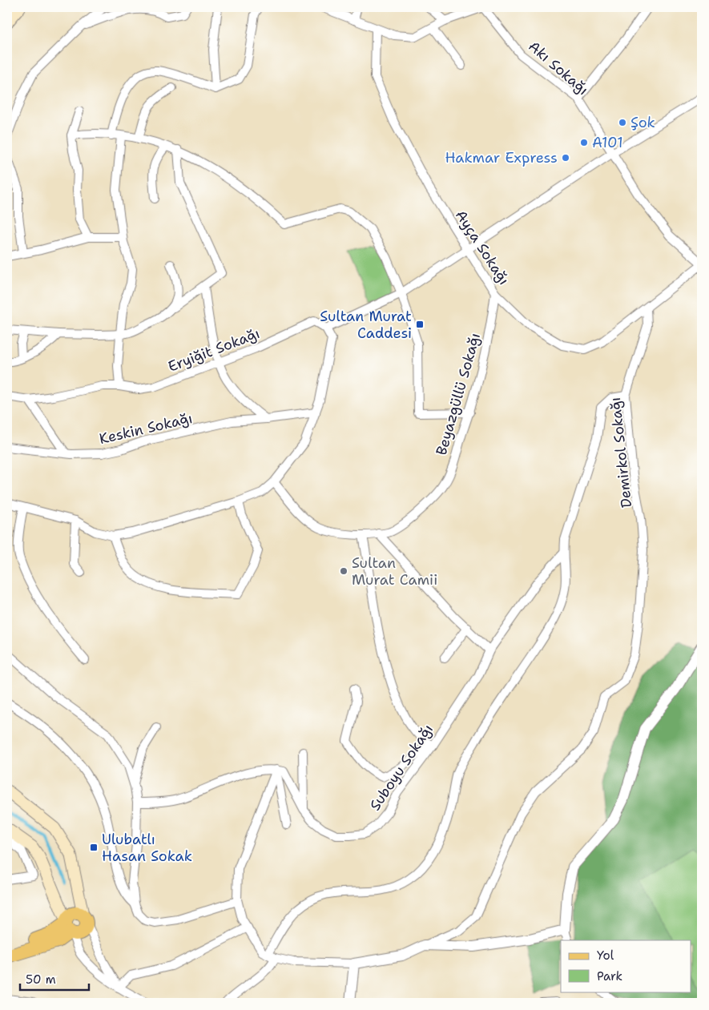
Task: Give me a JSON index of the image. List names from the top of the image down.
{
  "streets": {
    "street": [
      "Akı Sokağı",
      "Ayça Sokağı",
      "Eryiğit Sokağı",
      "Beyazgüllü Sokağı",
      "Keskin Sokağı",
      "Demirkol Sokağı",
      "Suboyu Sokağı"
    ]
  },
  "crossings": [
    ["Akı Sokağı", "Ayça Sokağı"],
    ["Ayça Sokağı", "Beyazgüllü Sokağı"],
    ["Ayça Sokağı", "Demirkol Sokağı"]
  ],
  "places": {
    "other": [
      "Şok",
      "A101",
      "Hakmar Express",
      "Sultan Murat Camii"
    ],
    "transit": ["Sultan Murat Caddesi", "Ulubatlı Hasan Sokak"]
  },
  "legend": ["Yol", "Park"],
  "scale_bar": "50 m"
}
